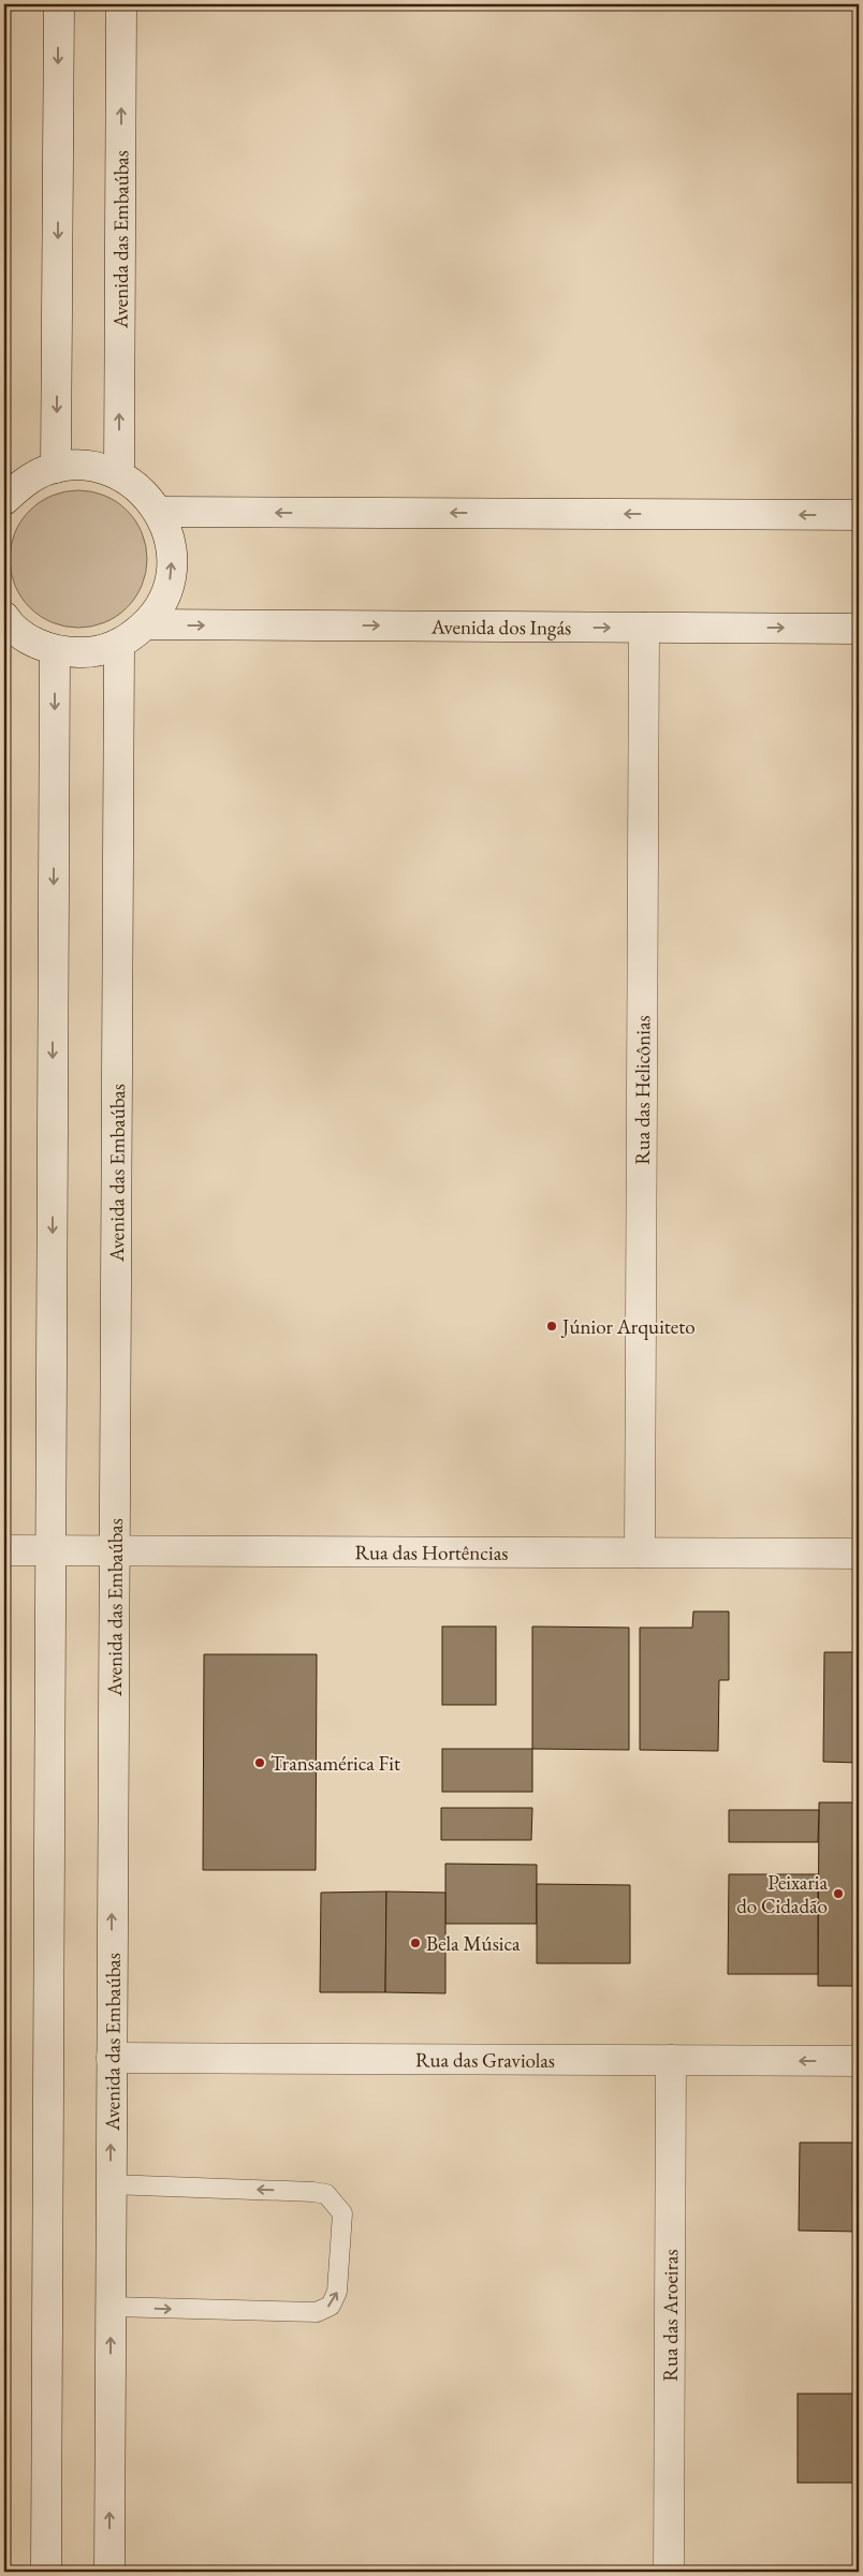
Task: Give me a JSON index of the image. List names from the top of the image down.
{
  "streets": {
    "street": [
      "Avenida das Embaúbas",
      "Avenida dos Ingás",
      "Rua das Helicônias",
      "Rua das Hortências",
      "Rua das Graviolas",
      "Rua das Aroeiras"
    ]
  },
  "crossings": [
    ["Avenida das Embaúbas", "Rua das Hortências"],
    ["Avenida das Embaúbas", "Rua das Graviolas"],
    ["Avenida dos Ingás", "Rua das Helicônias"],
    ["Rua das Helicônias", "Rua das Hortências"],
    ["Rua das Graviolas", "Rua das Aroeiras"]
  ],
  "places": [
    "Júnior Arquiteto",
    "Transamérica Fit",
    "Peixaria do Cidadão",
    "Bela Música"
  ]
}
